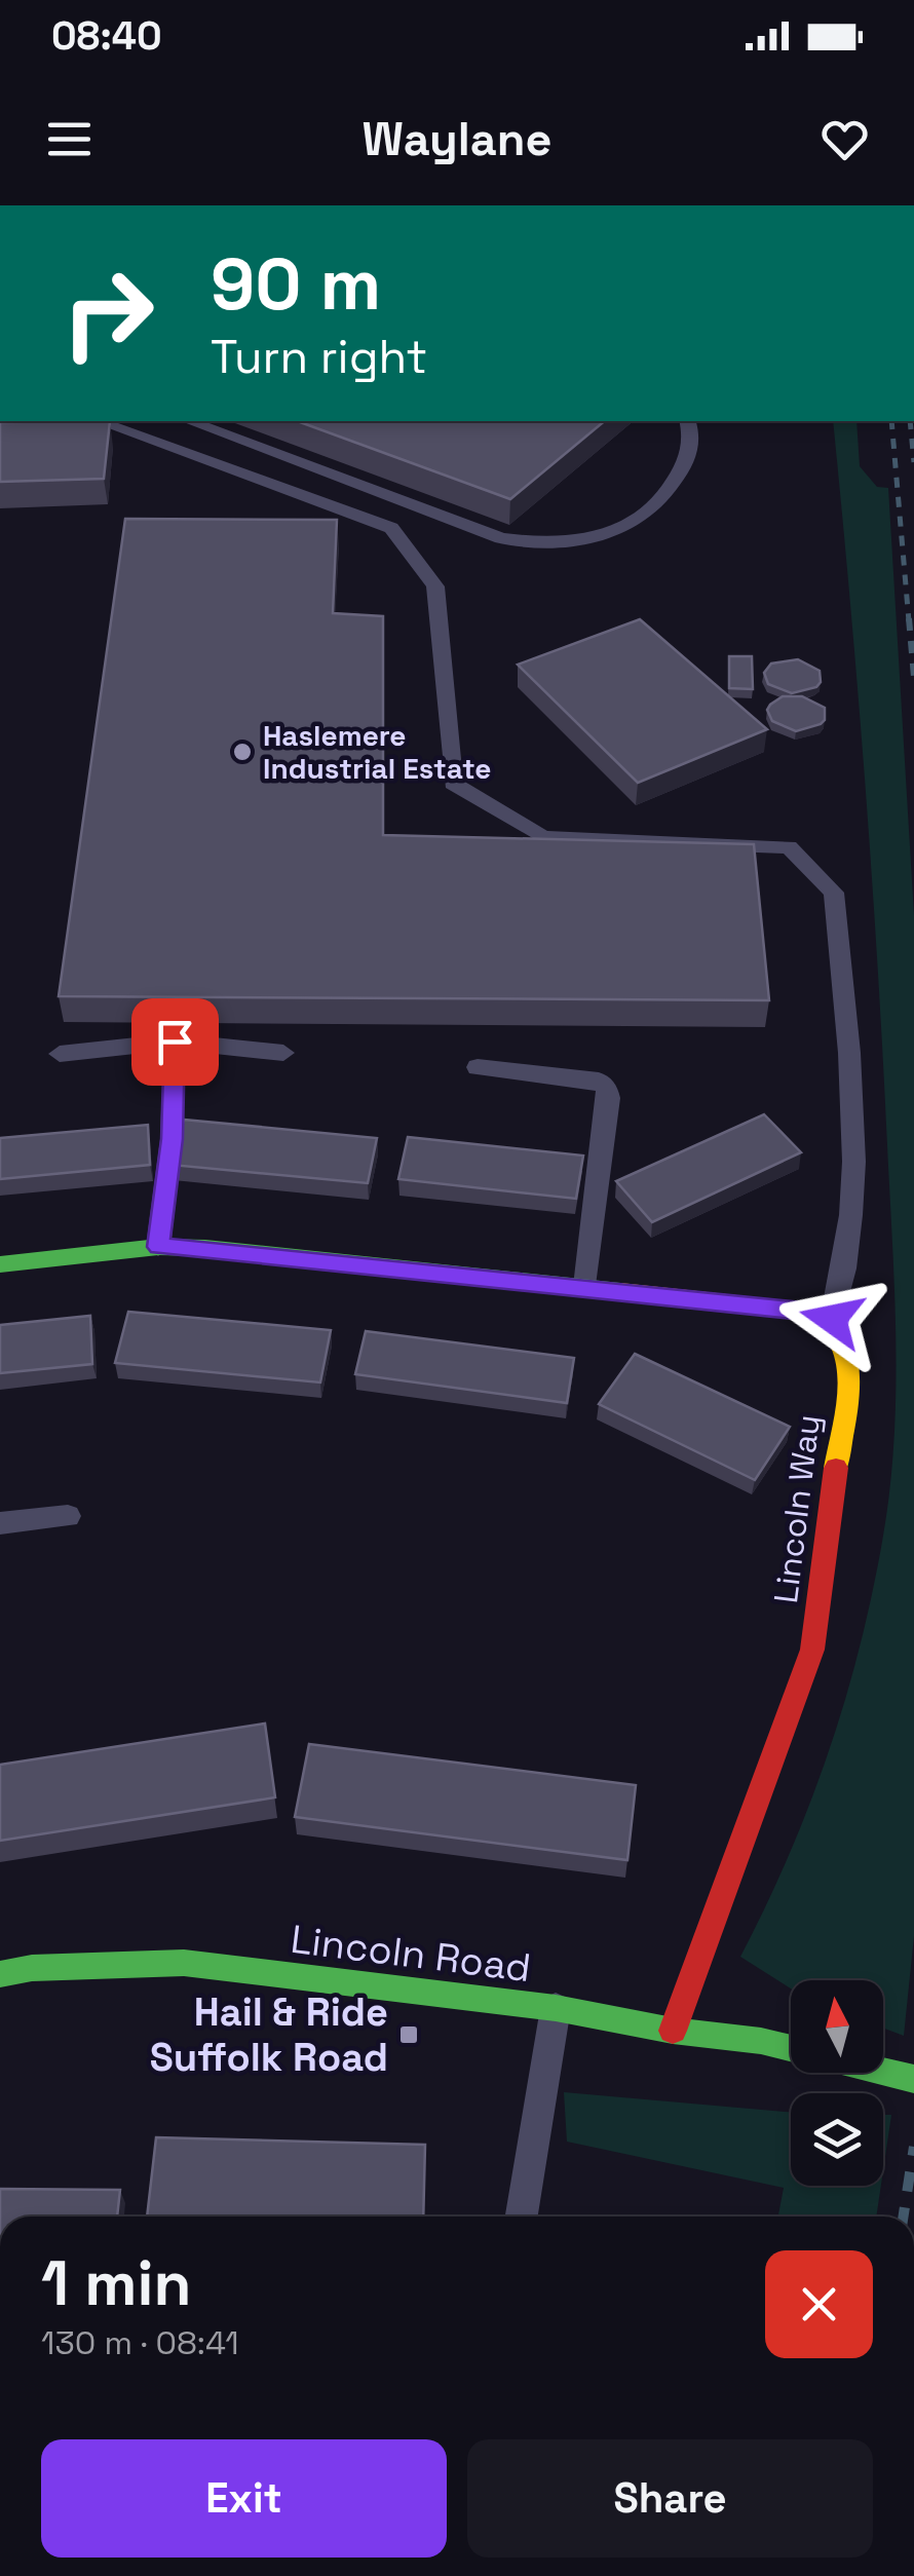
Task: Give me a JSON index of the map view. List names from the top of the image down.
{
  "streets": {
    "street": ["Lincoln Way", "Lincoln Road"]
  },
  "crossings": [
    ["Lincoln Way", "Lincoln Road"]
  ],
  "places": {
    "other": ["Haslemere Industrial Estate"],
    "transit": ["Hail & Ride Suffolk Road"]
  },
  "north": "top",
  "page": {
    "status": "08:40",
    "header": "Waylane",
    "turn": ["90 m", "Turn right"],
    "heading": ["1 min", "130 m · 08:41"],
    "buttons": ["Exit", "Share"]
  }
}
